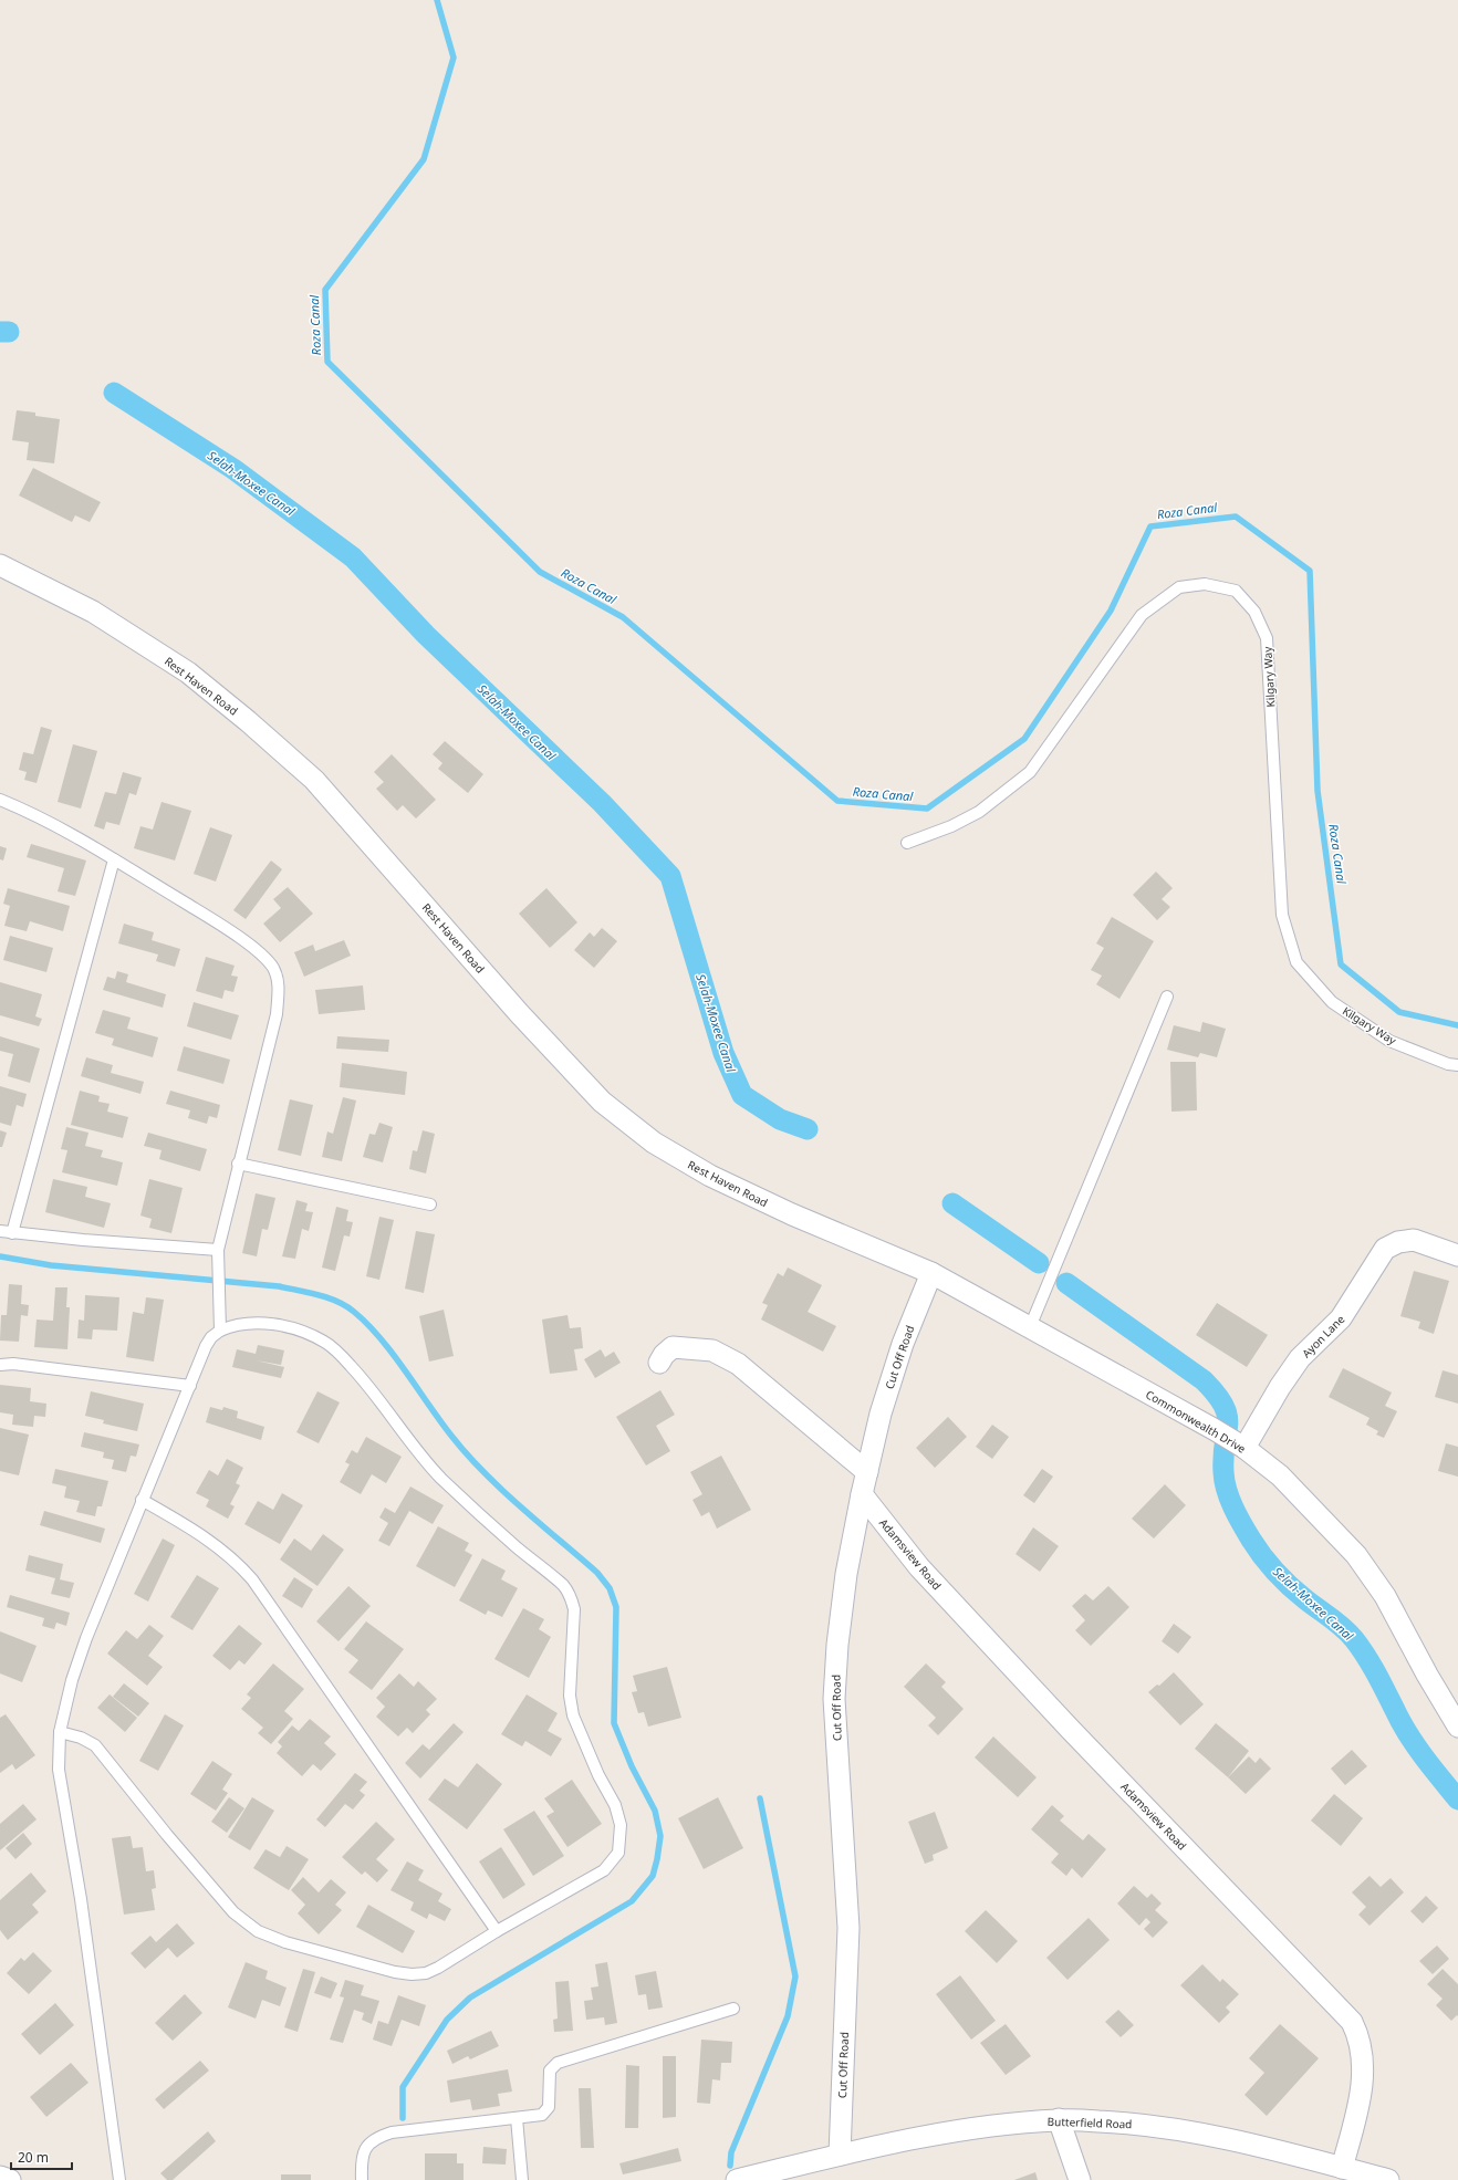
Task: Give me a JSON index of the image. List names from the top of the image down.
{
  "streets": {
    "street": [
      "Rest Haven Road",
      "Ayon Lane",
      "Cut Off Road",
      "Commonwealth Drive",
      "Adamsview Road",
      "Butterfield Road"
    ],
    "lane": ["Kilgary Way"]
  },
  "crossings": [
    ["Rest Haven Road", "Cut Off Road"],
    ["Rest Haven Road", "Commonwealth Drive"],
    ["Ayon Lane", "Commonwealth Drive"],
    ["Cut Off Road", "Commonwealth Drive"],
    ["Cut Off Road", "Adamsview Road"],
    ["Cut Off Road", "Butterfield Road"],
    ["Adamsview Road", "Butterfield Road"]
  ],
  "water": ["Roza Canal", "Selah-Moxee Canal"],
  "scale_bar": "20 m"
}
